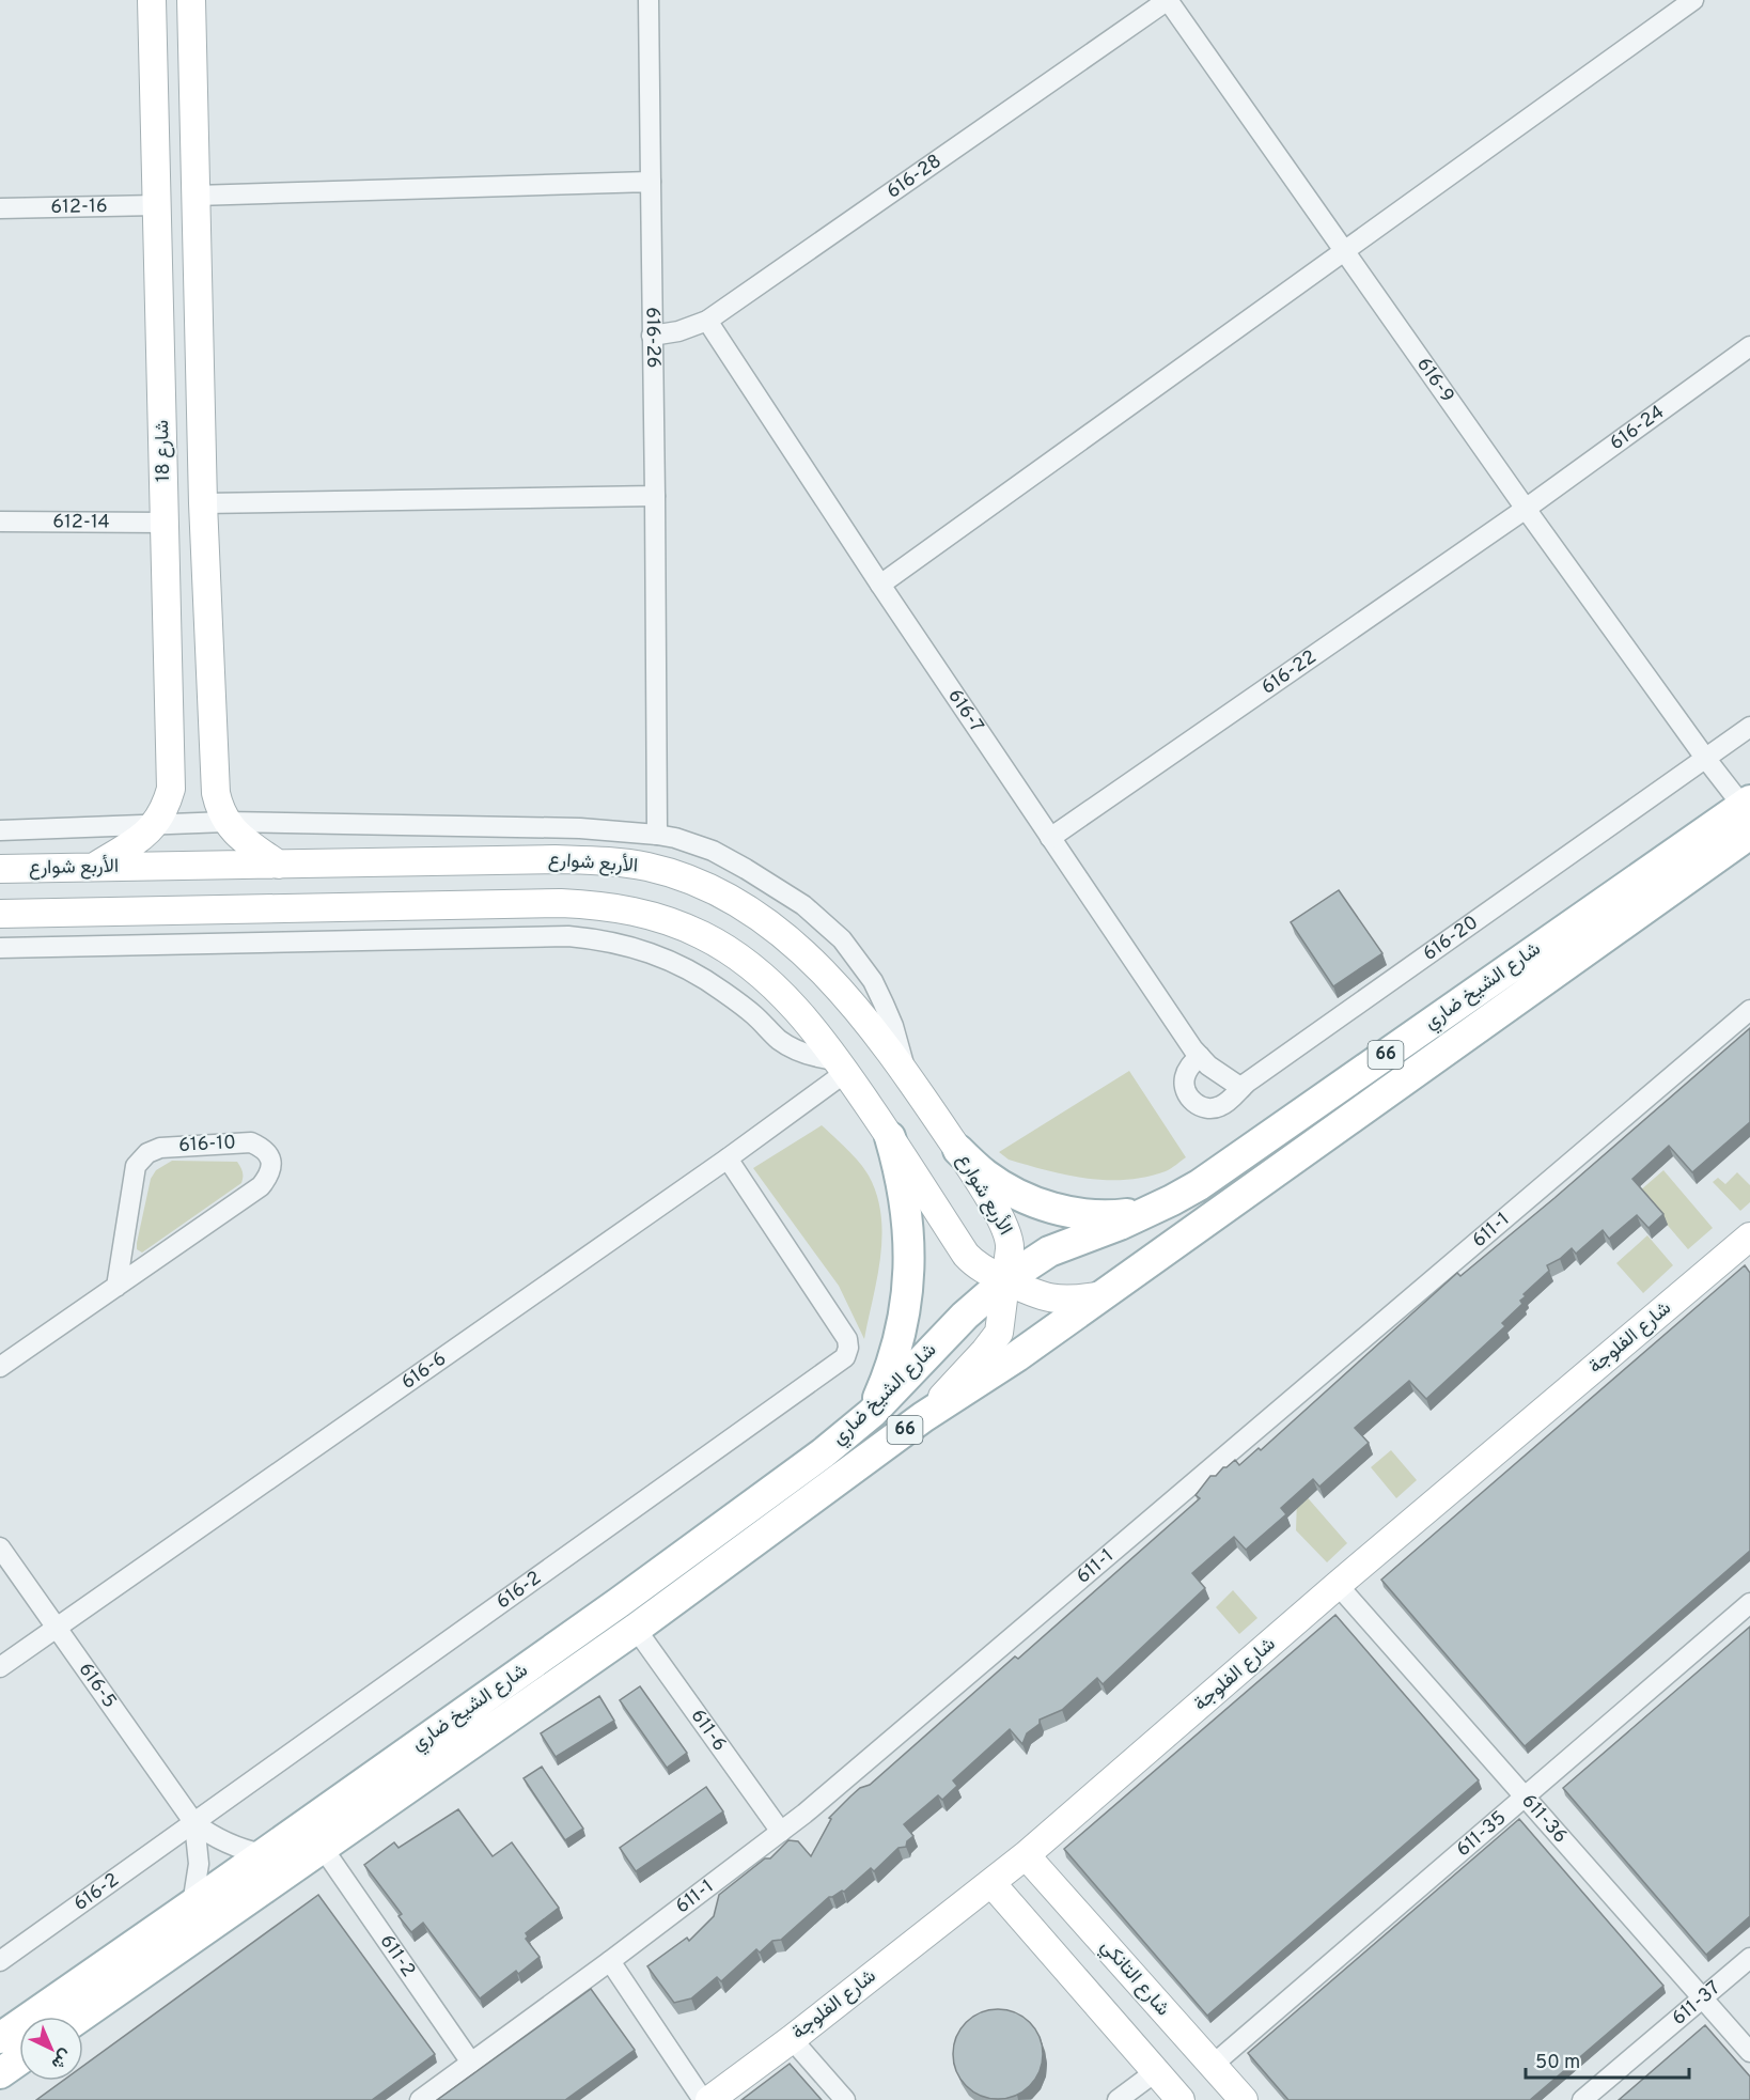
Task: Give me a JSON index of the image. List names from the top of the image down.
{
  "streets": {
    "main road": ["شارع الشيخ ضاري", "66"],
    "street": [
      "616-28",
      "612-16",
      "616-26",
      "616-9",
      "616-24",
      "شارع 18",
      "612-14",
      "616-22",
      "616-7",
      "الأربع شوارع",
      "616-20",
      "616-10",
      "611-1",
      "شارع الفلوجة",
      "616-6",
      "616-2",
      "616-5",
      "611-6",
      "611-36",
      "611-35",
      "611-2",
      "شارع التانكي",
      "611-37"
    ]
  },
  "crossings": [
    ["616-28", "616-26"],
    ["616-28", "616-9"],
    ["616-28", "616-7"],
    ["612-16", "شارع 18"],
    ["616-9", "616-24"],
    ["616-9", "616-22"],
    ["616-9", "616-20"],
    ["616-9", "شارع الشيخ ضاري"],
    ["616-24", "616-22"],
    ["شارع 18", "612-14"],
    ["شارع 18", "الأربع شوارع"],
    ["616-22", "616-7"],
    ["616-7", "616-20"],
    ["الأربع شوارع", "شارع الشيخ ضاري"],
    ["شارع الشيخ ضاري", "611-6"],
    ["شارع الشيخ ضاري", "611-2"],
    ["611-1", "611-6"],
    ["611-1", "611-2"],
    ["شارع الفلوجة", "611-36"],
    ["شارع الفلوجة", "شارع التانكي"],
    ["616-6", "616-2"],
    ["616-6", "616-5"],
    ["616-2", "616-5"],
    ["611-36", "611-35"],
    ["611-36", "611-37"],
    ["611-35", "شارع التانكي"]
  ],
  "scale_bar": "50 m",
  "north": "bottom right"
}
